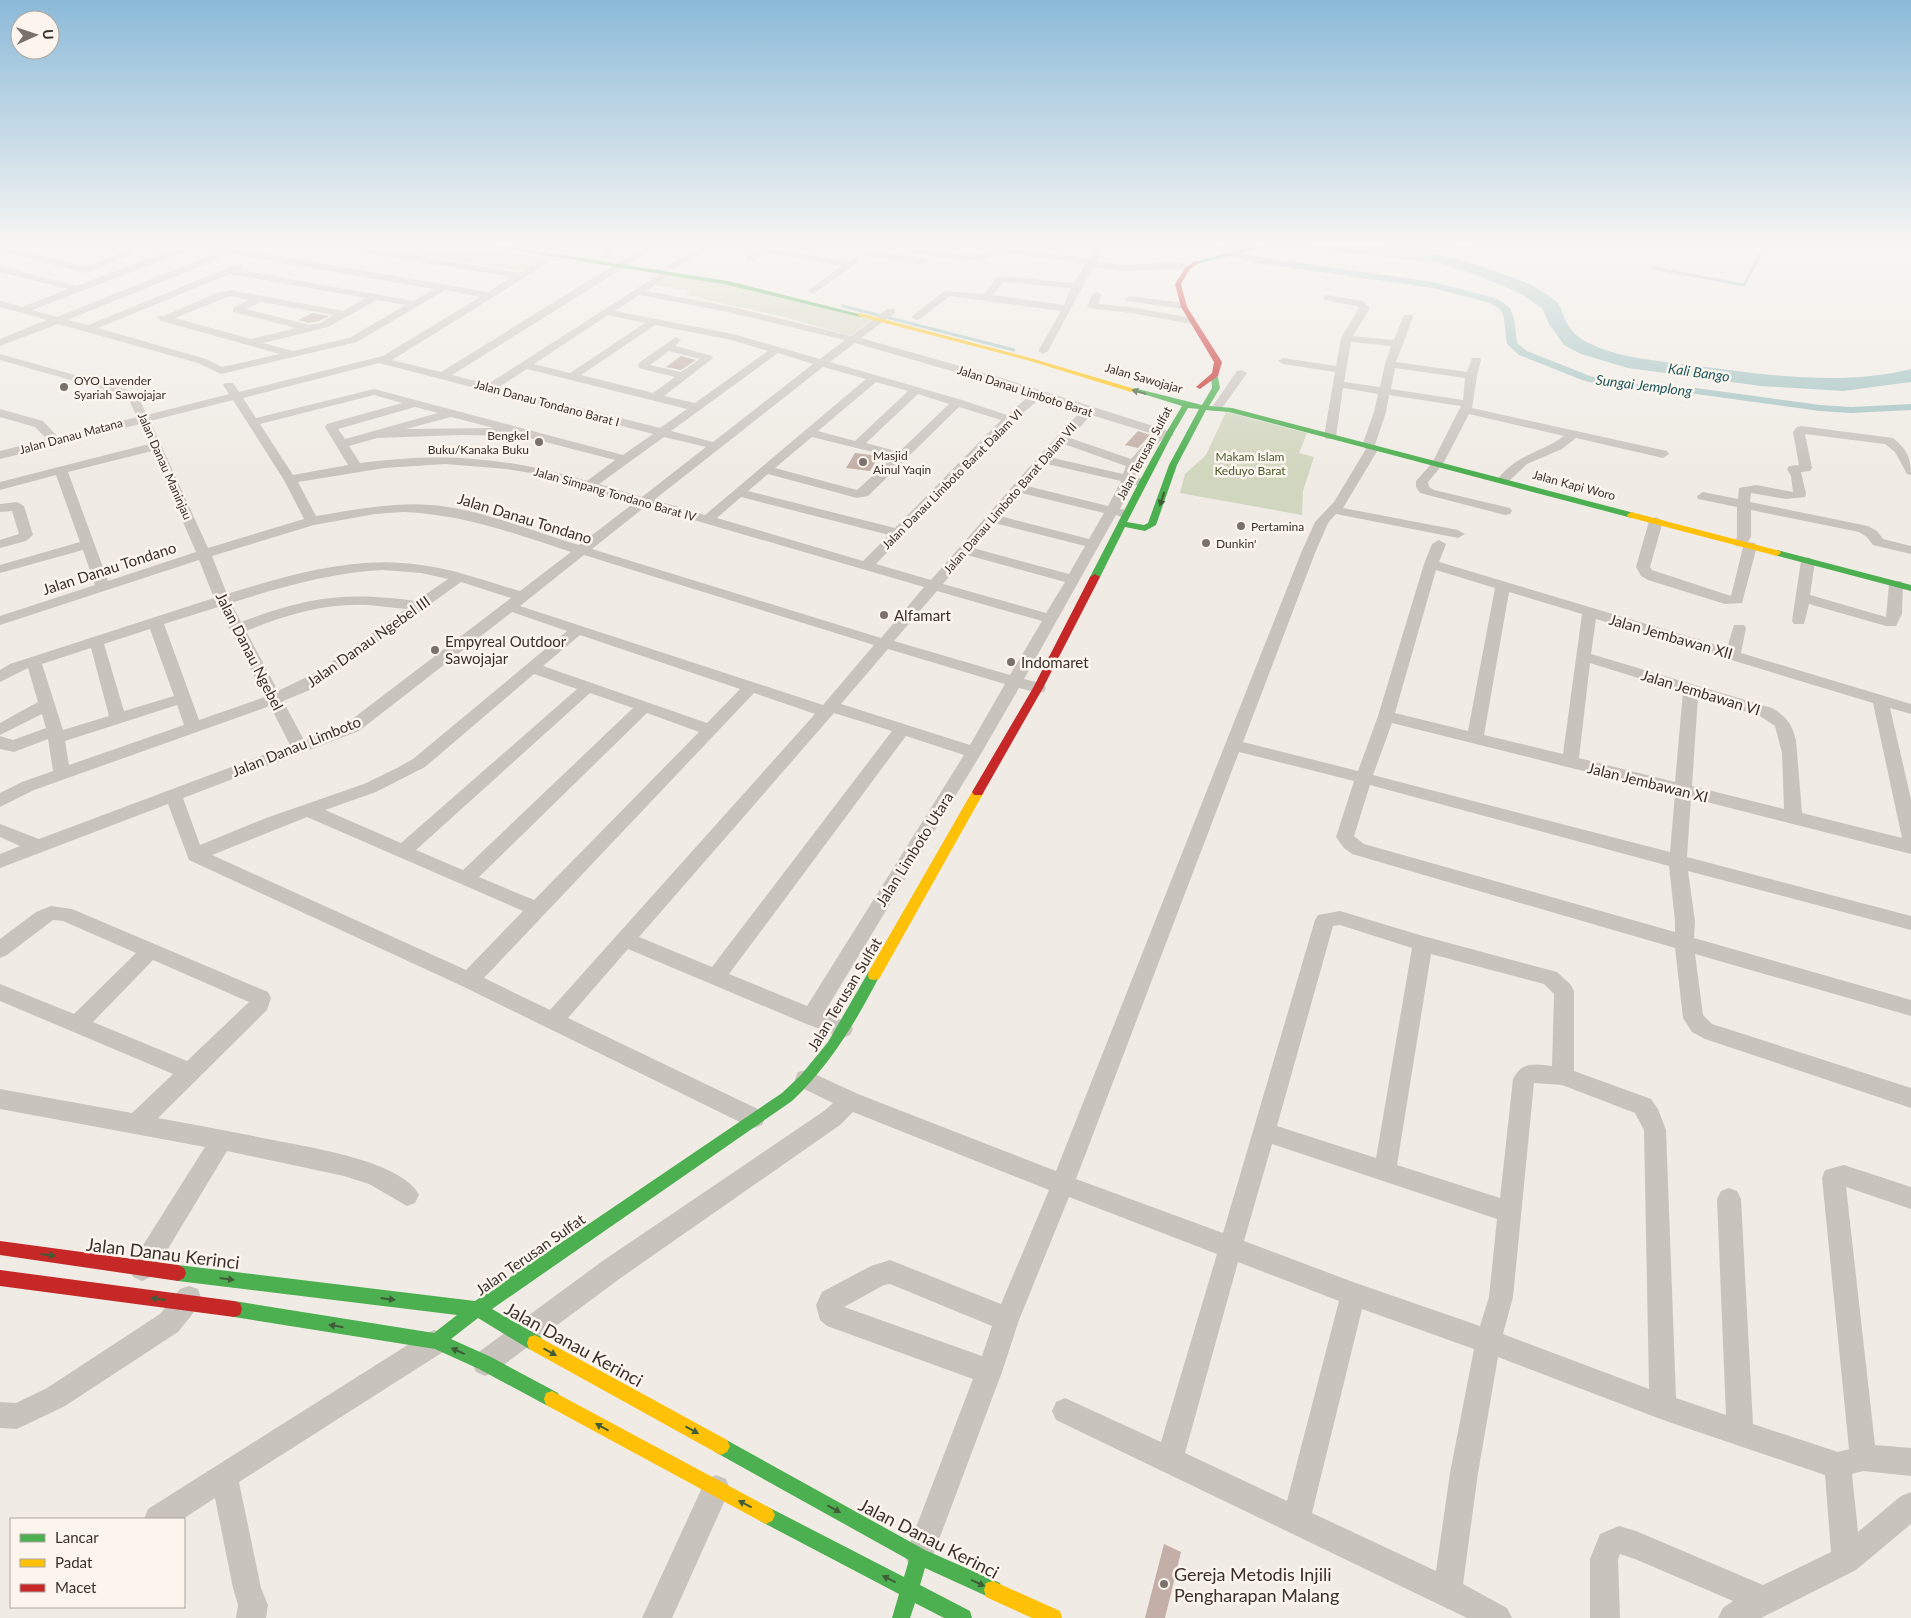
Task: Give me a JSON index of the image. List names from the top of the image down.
{
  "streets": {
    "street": [
      "Jalan Sawojajar",
      "Jalan Danau Limboto Barat",
      "Jalan Danau Tondano Barat I",
      "Jalan Danau Matana",
      "Jalan Terusan Sulfat",
      "Jalan Danau Maninjau",
      "Jalan Danau Limboto Barat Dalam VI",
      "Jalan Kapi Woro",
      "Jalan Simpang Tondano Barat IV",
      "Jalan Danau Limboto Barat Dalam VII",
      "Jalan Danau Tondano",
      "Jalan Jembawan XII",
      "Jalan Danau Ngebel III",
      "Jalan Danau Ngebel",
      "Jalan Jembawan VI",
      "Jalan Danau Limboto",
      "Jalan Jembawan XI",
      "Jalan Limboto Utara",
      "Jalan Danau Kerinci"
    ]
  },
  "crossings": [
    ["Jalan Sawojajar", "Jalan Terusan Sulfat"],
    ["Jalan Sawojajar", "Jalan Kapi Woro"],
    ["Jalan Danau Limboto Barat", "Jalan Terusan Sulfat"],
    ["Jalan Danau Limboto Barat", "Jalan Danau Limboto Barat Dalam VI"],
    ["Jalan Danau Limboto Barat", "Jalan Danau Limboto Barat Dalam VII"],
    ["Jalan Danau Tondano Barat I", "Jalan Danau Matana"],
    ["Jalan Danau Matana", "Jalan Danau Maninjau"],
    ["Jalan Terusan Sulfat", "Jalan Kapi Woro"],
    ["Jalan Terusan Sulfat", "Jalan Simpang Tondano Barat IV"],
    ["Jalan Terusan Sulfat", "Jalan Danau Tondano"],
    ["Jalan Terusan Sulfat", "Jalan Danau Kerinci"],
    ["Jalan Danau Maninjau", "Jalan Danau Tondano"],
    ["Jalan Danau Maninjau", "Jalan Danau Ngebel"],
    ["Jalan Danau Limboto Barat Dalam VI", "Jalan Simpang Tondano Barat IV"],
    ["Jalan Simpang Tondano Barat IV", "Jalan Danau Limboto Barat Dalam VII"],
    ["Jalan Simpang Tondano Barat IV", "Jalan Danau Limboto"],
    ["Jalan Simpang Tondano Barat IV", "Jalan Limboto Utara"],
    ["Jalan Danau Limboto Barat Dalam VII", "Jalan Danau Tondano"],
    ["Jalan Danau Tondano", "Jalan Danau Ngebel"],
    ["Jalan Danau Tondano", "Jalan Danau Limboto"],
    ["Jalan Danau Tondano", "Jalan Limboto Utara"],
    ["Jalan Danau Ngebel III", "Jalan Danau Ngebel"],
    ["Jalan Danau Ngebel", "Jalan Danau Limboto"],
    ["Jalan Jembawan VI", "Jalan Jembawan XI"]
  ],
  "water": ["Kali Bango", "Sungai Jemplong"],
  "parks": ["Makam Islam Keduyo Barat"],
  "places": [
    "OYO Lavender Syariah Sawojajar",
    "Bengkel Buku/Kanaka Buku",
    "Masjid Ainul Yaqin",
    "Pertamina",
    "Dunkin'",
    "Alfamart",
    "Empyreal Outdoor Sawojajar",
    "Indomaret",
    "Gereja Metodis Injili Pengharapan Malang"
  ],
  "legend": ["Lancar", "Padat", "Macet"],
  "north": "right"
}
